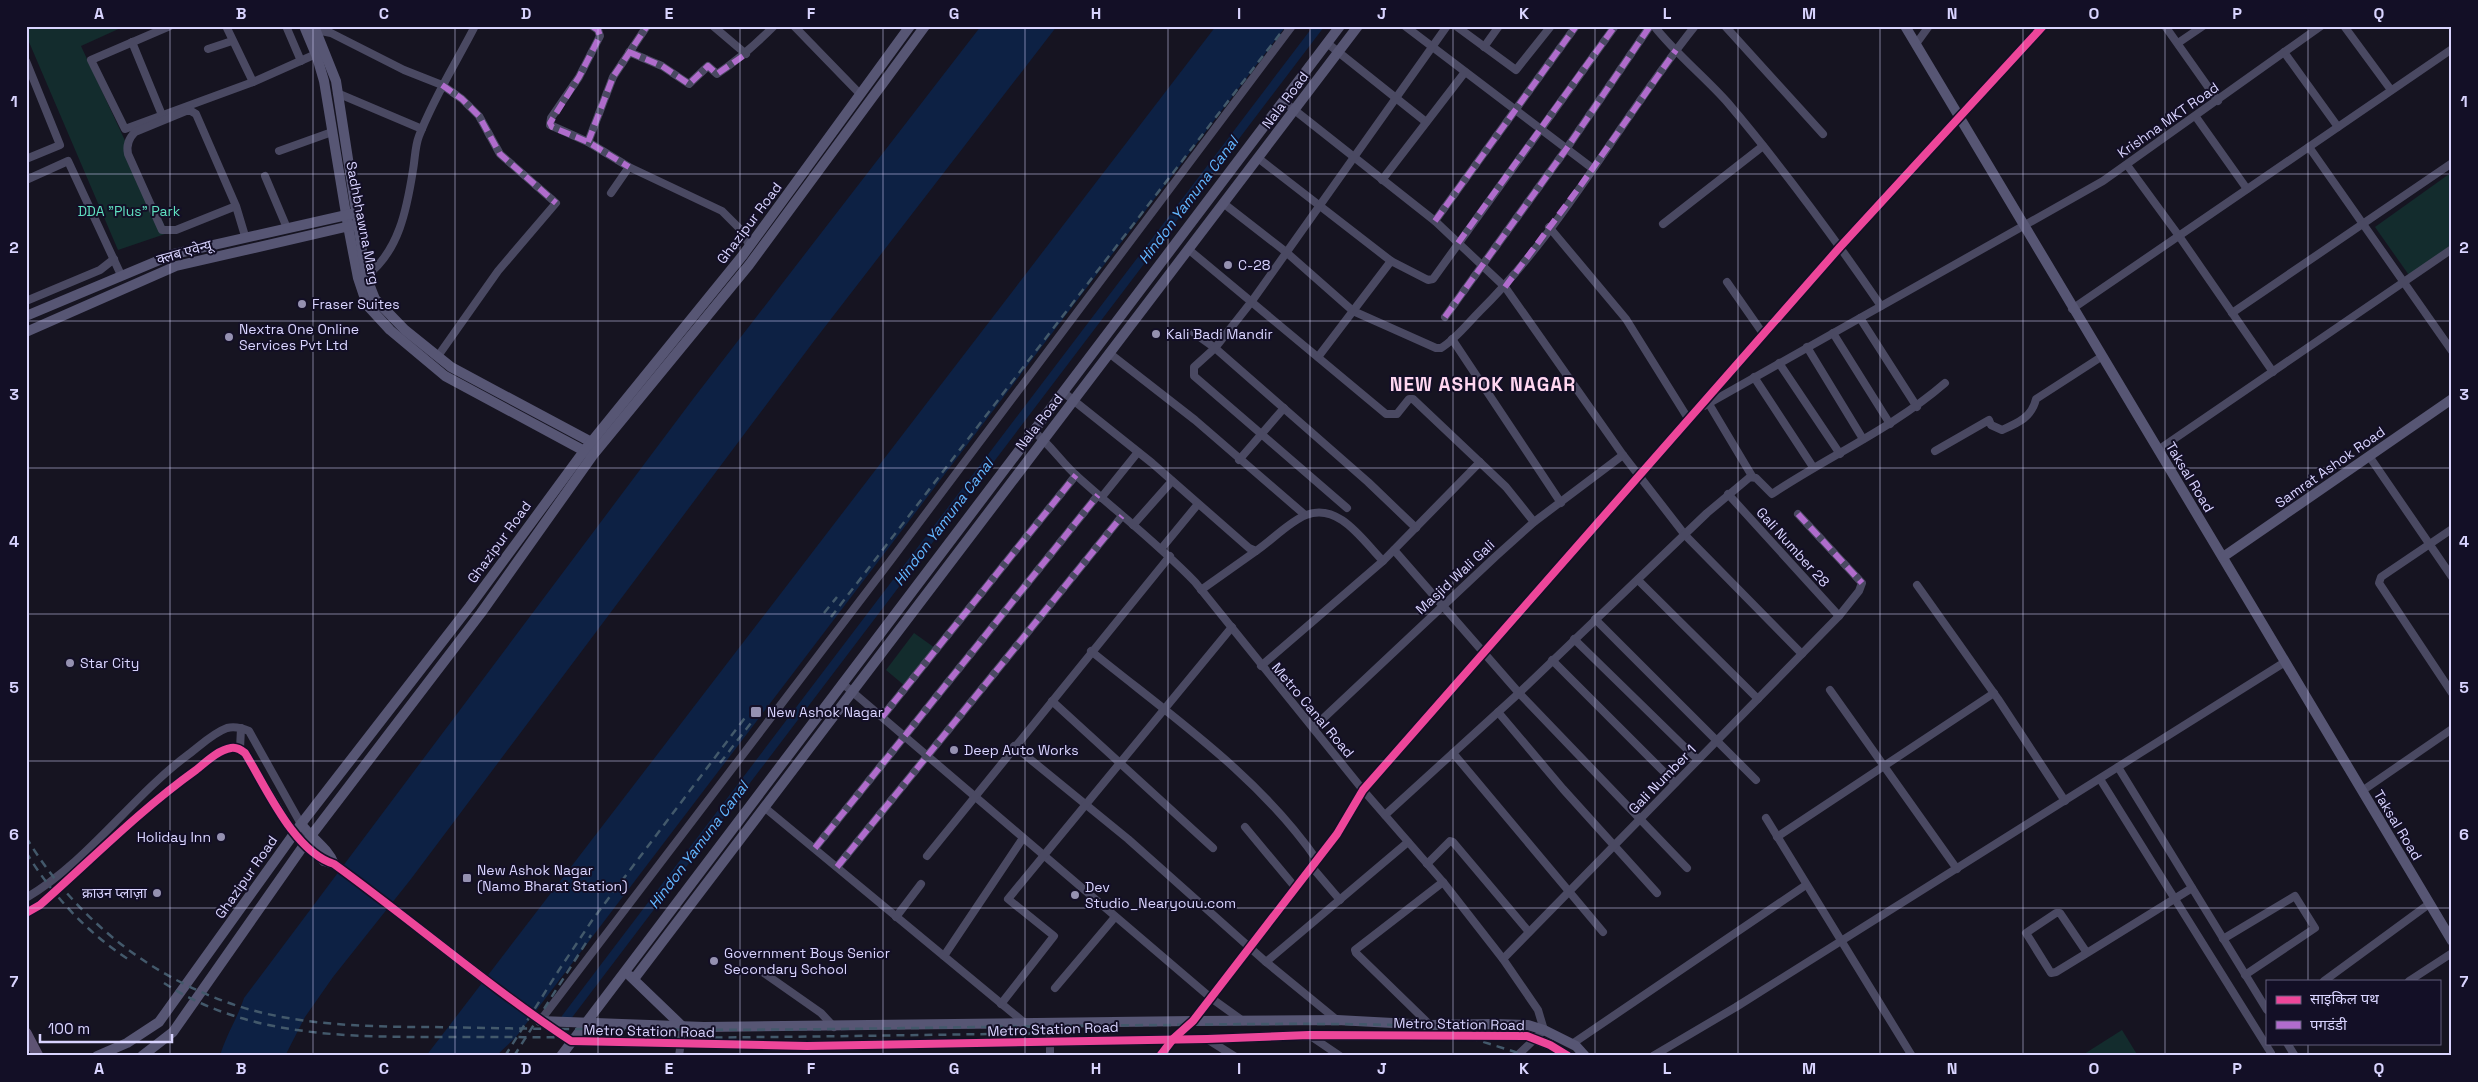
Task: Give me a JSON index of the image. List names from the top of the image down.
{
  "streets": {
    "street": [
      "Nala Road",
      "Krishna MKT Road",
      "Sadhbhawna Marg",
      "Ghazipur Road",
      "क्लब एवेन्यू",
      "Samrat Ashok Road",
      "Taksal Road",
      "Gali Number 28",
      "Masjid Wali Gali",
      "Metro Canal Road",
      "Gali Number 1",
      "Metro Station Road"
    ]
  },
  "crossings": [
    ["Nala Road", "Metro Canal Road"],
    ["Nala Road", "Metro Station Road"],
    ["Krishna MKT Road", "Taksal Road"],
    ["Sadhbhawna Marg", "Ghazipur Road"],
    ["Sadhbhawna Marg", "क्लब एवेन्यू"],
    ["Samrat Ashok Road", "Taksal Road"],
    ["Gali Number 28", "Gali Number 1"],
    ["Masjid Wali Gali", "Metro Canal Road"],
    ["Metro Canal Road", "Gali Number 1"],
    ["Metro Canal Road", "Metro Station Road"]
  ],
  "districts": ["NEW ASHOK NAGAR"],
  "water": ["Hindon Yamuna Canal"],
  "parks": ["DDA \"Plus\" Park"],
  "places": {
    "other": [
      "C-28",
      "Fraser Suites",
      "Kali Badi Mandir",
      "Nextra One Online Services Pvt Ltd",
      "Star City",
      "Deep Auto Works",
      "Holiday Inn",
      "क्राउन प्लाज़ा",
      "Dev Studio_Nearyouu.com",
      "Government Boys Senior Secondary School"
    ],
    "transit": ["New Ashok Nagar", "New Ashok Nagar (Namo Bharat Station)"]
  },
  "legend": ["साइकिल पथ", "पगडंडी"],
  "scale_bar": "100 m",
  "grid": {
    "columns": [
      "A",
      "B",
      "C",
      "D",
      "E",
      "F",
      "G",
      "H",
      "I",
      "J",
      "K",
      "L",
      "M",
      "N",
      "O",
      "P",
      "Q"
    ],
    "rows": [
      "1",
      "2",
      "3",
      "4",
      "5",
      "6",
      "7"
    ]
  }
}
